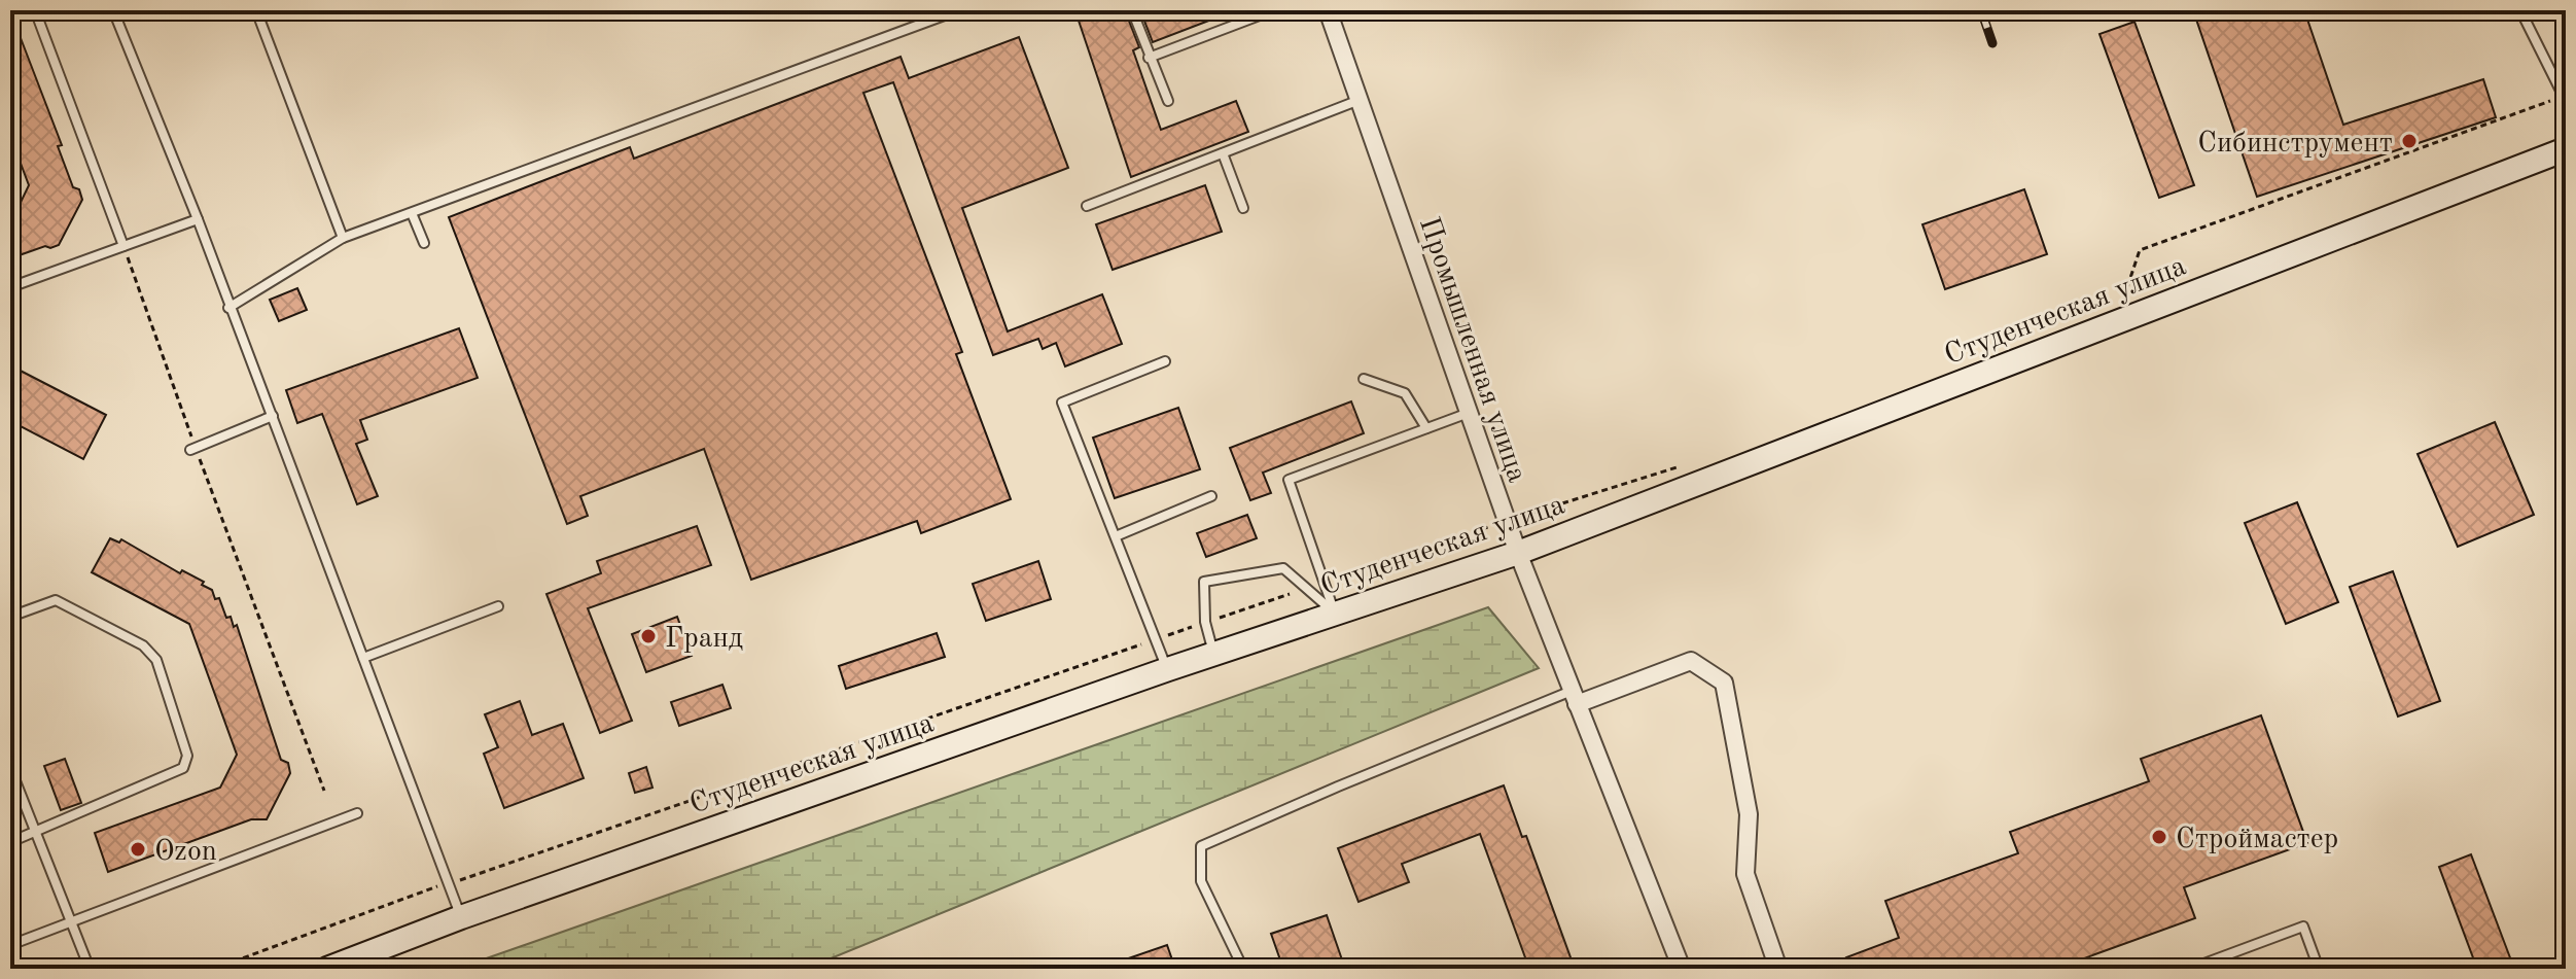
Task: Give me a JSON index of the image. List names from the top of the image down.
{
  "streets": {
    "main road": ["Студенческая улица"],
    "street": ["Промышленная улица"]
  },
  "crossings": [
    ["Студенческая улица", "Промышленная улица"]
  ],
  "places": [
    "Сибинструмент",
    "Гранд",
    "Строймастер",
    "Ozon"
  ]
}
